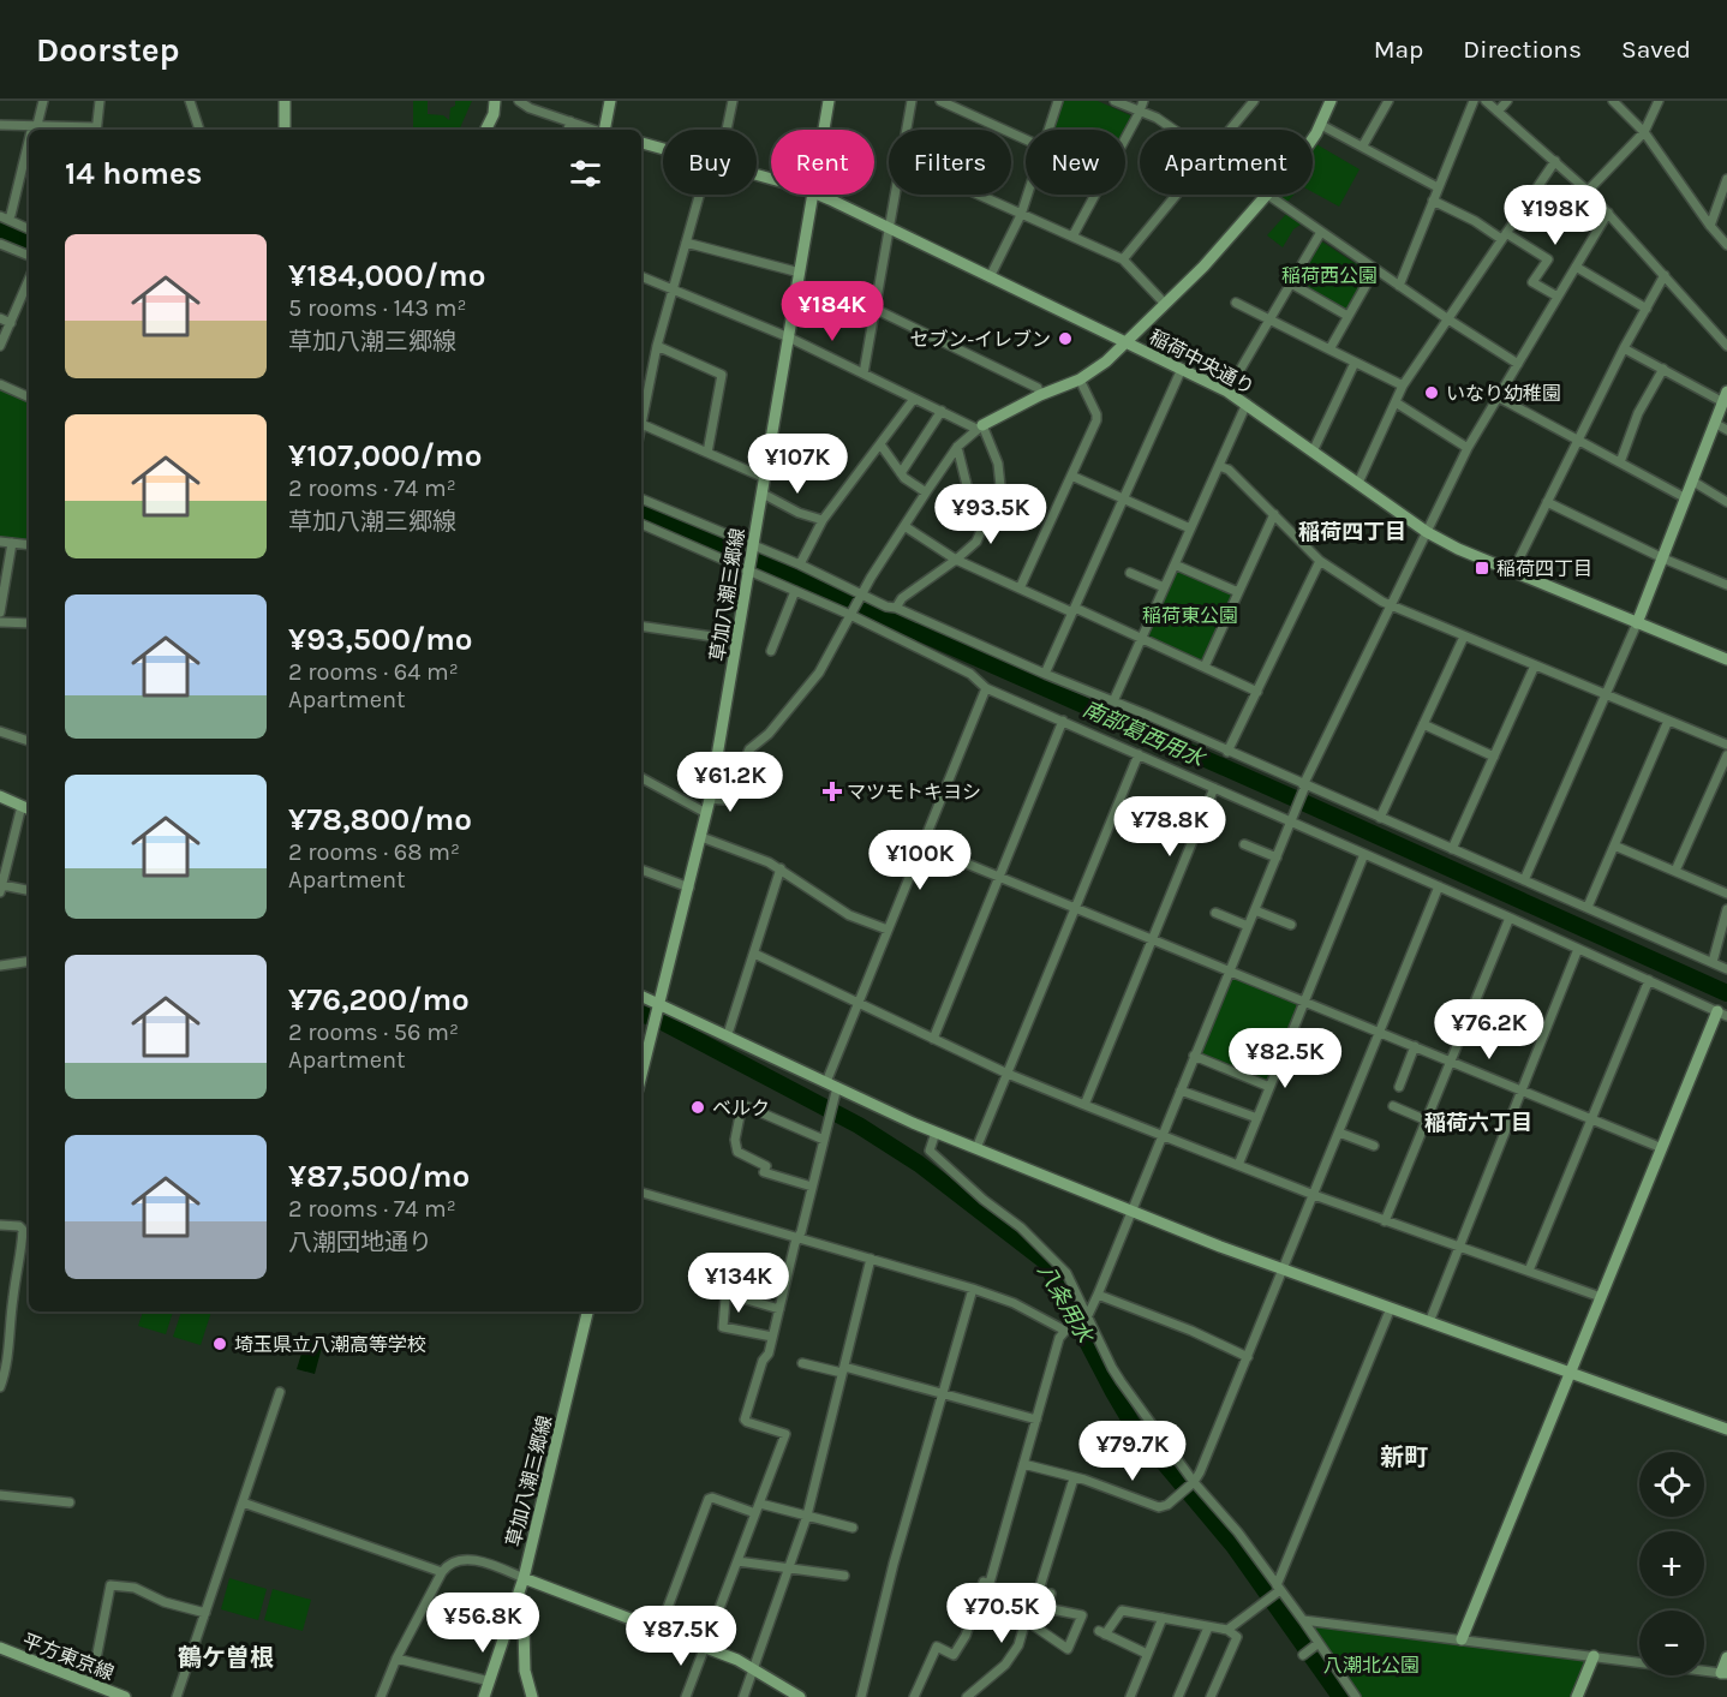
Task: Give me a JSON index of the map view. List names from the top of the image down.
{
  "streets": {
    "street": ["稲荷中央通り", "草加八潮三郷線", "平方東京線"]
  },
  "districts": [
    "稲荷四丁目",
    "稲荷六丁目",
    "新町",
    "鶴ケ曽根"
  ],
  "water": ["南部葛西用水", "八条用水"],
  "parks": ["稲荷西公園", "稲荷東公園", "八潮北公園"],
  "places": {
    "other": [
      "セブン-イレブン",
      "いなり幼稚園",
      "ベルク",
      "埼玉県立八潮高等学校"
    ],
    "transit": ["稲荷四丁目"],
    "health": ["マツモトキヨシ"]
  },
  "page": {
    "header": "Doorstep",
    "nav": ["Map", "Directions", "Saved"],
    "chip": [
      "Buy",
      "Rent",
      "Filters",
      "New",
      "Apartment"
    ],
    "heading": "14 homes",
    "price": [
      "¥198K",
      "¥184K",
      "¥107K",
      "¥93.5K",
      "¥61.2K",
      "¥78.8K",
      "¥100K",
      "¥76.2K",
      "¥82.5K",
      "¥134K",
      "¥79.7K",
      "¥70.5K",
      "¥56.8K",
      "¥87.5K"
    ],
    "list": [
      {
        "name": "¥184,000/mo",
        "note": "5 rooms · 143 m² · 草加八潮三郷線"
      },
      {
        "name": "¥107,000/mo",
        "note": "2 rooms · 74 m² · 草加八潮三郷線"
      },
      {
        "name": "¥93,500/mo",
        "note": "2 rooms · 64 m² · Apartment"
      },
      {
        "name": "¥78,800/mo",
        "note": "2 rooms · 68 m² · Apartment"
      },
      {
        "name": "¥76,200/mo",
        "note": "2 rooms · 56 m² · Apartment"
      },
      {
        "name": "¥87,500/mo",
        "note": "2 rooms · 74 m² · 八潮団地通り"
      }
    ],
    "map_buttons": ["+", "−"]
  }
}
